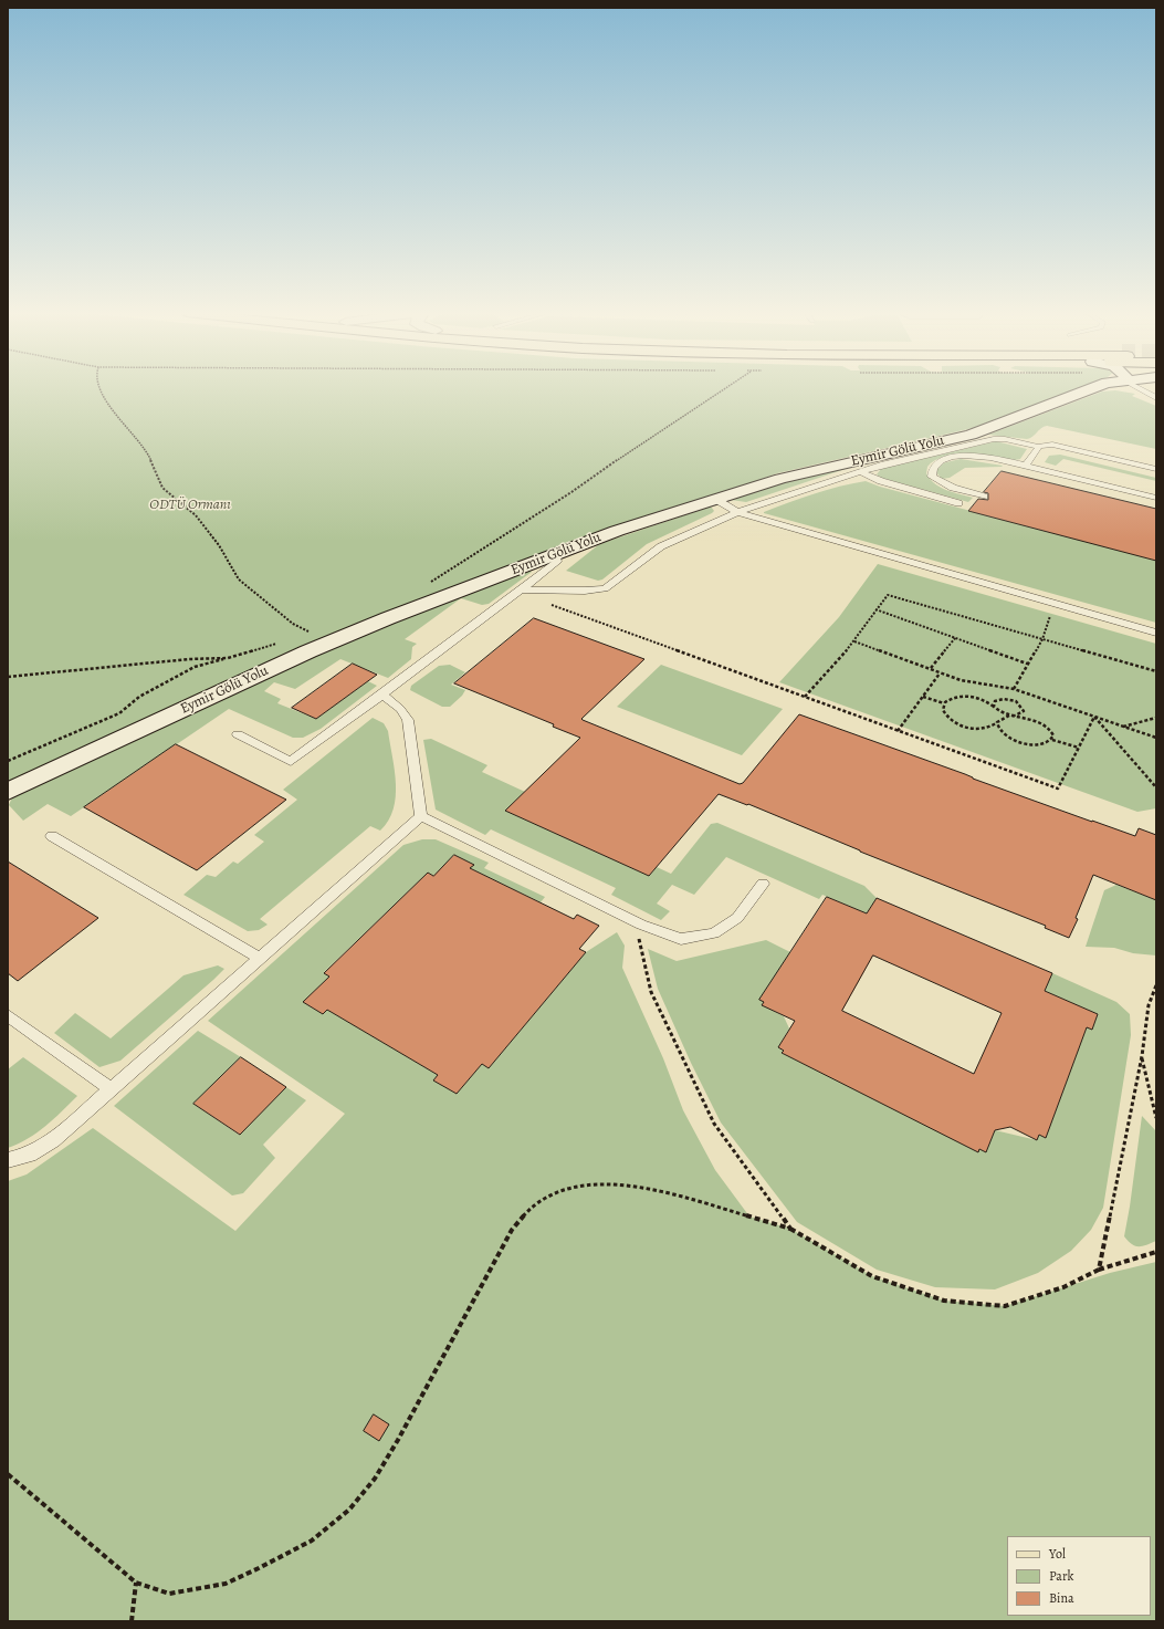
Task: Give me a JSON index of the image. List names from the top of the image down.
{
  "streets": {
    "street": ["Eymir Gölü Yolu"]
  },
  "parks": ["ODTÜ Ormanı"],
  "legend": ["Yol", "Park", "Bina"]
}
